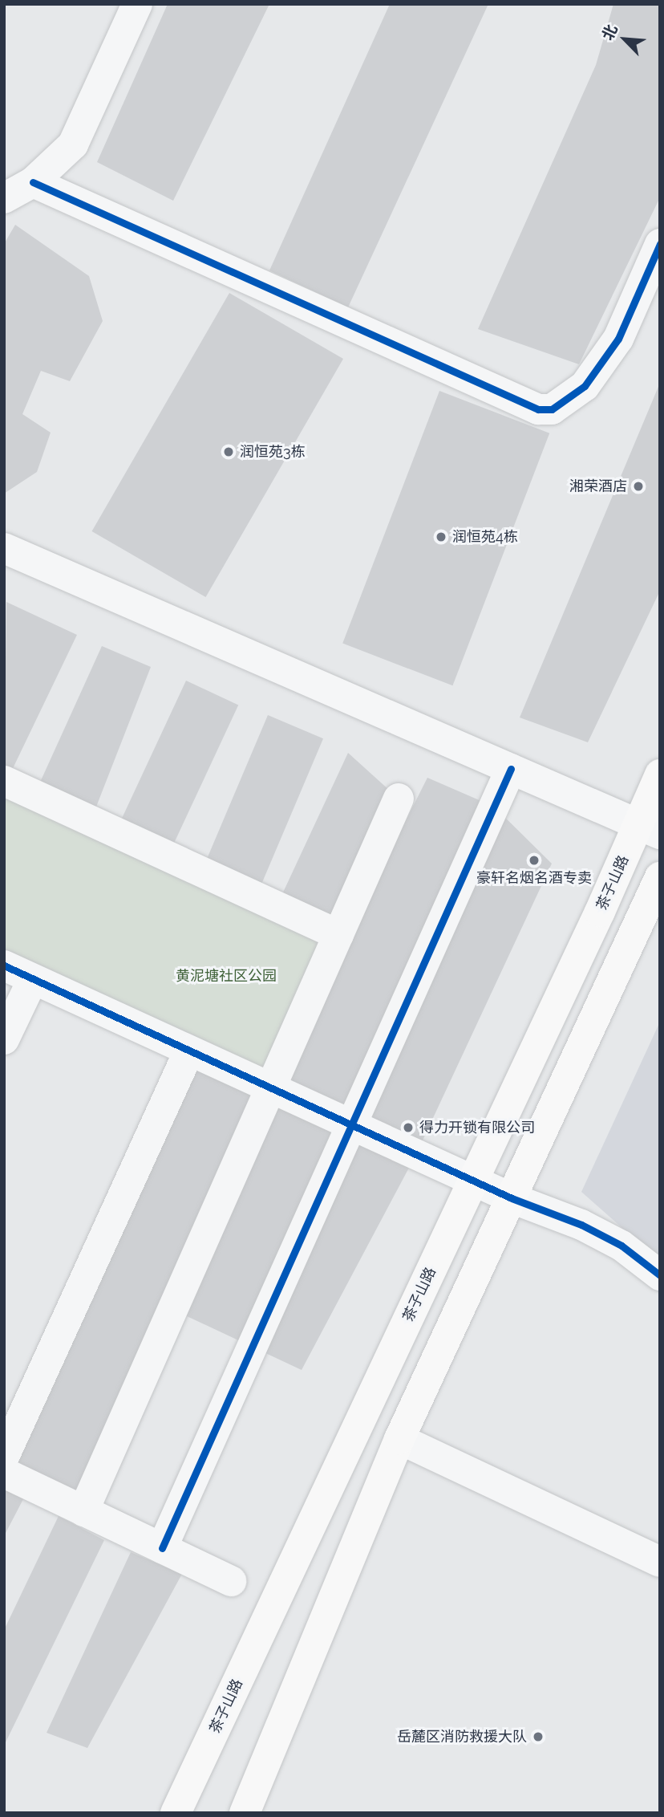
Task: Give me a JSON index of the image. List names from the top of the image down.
{
  "streets": {
    "main road": ["茶子山路"]
  },
  "parks": ["黄泥塘社区公园"],
  "places": [
    "润恒苑3栋",
    "湘荣酒店",
    "润恒苑4栋",
    "豪轩名烟名酒专卖",
    "得力开锁有限公司",
    "岳麓区消防救援大队"
  ],
  "north": "top left"
}
